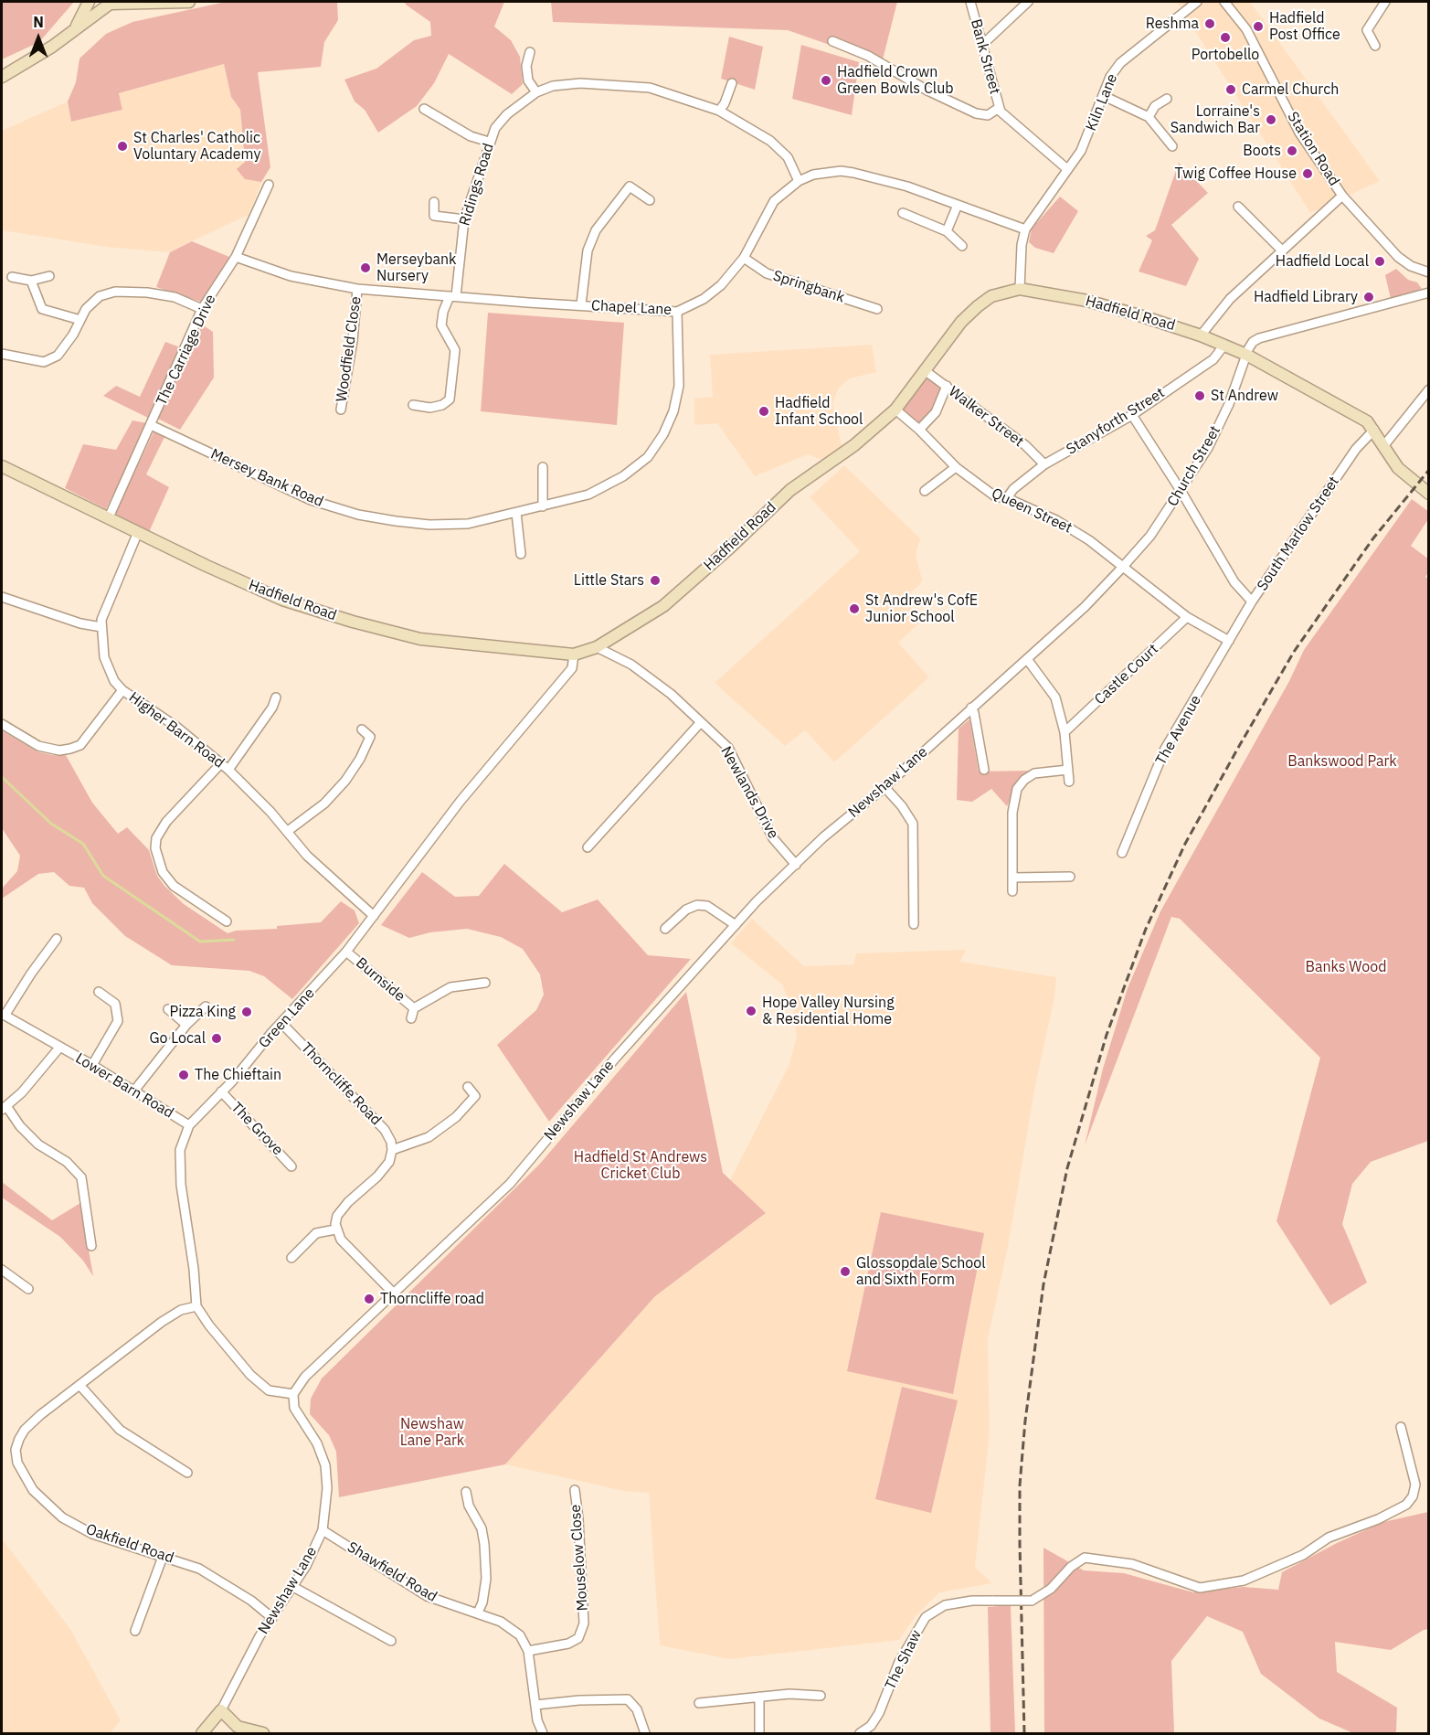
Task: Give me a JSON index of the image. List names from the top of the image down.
{
  "streets": {
    "street": [
      "Bank Street",
      "Kiln Lane",
      "Station Road",
      "Ridings Road",
      "Springbank",
      "Chapel Lane",
      "Hadfield Road",
      "Woodfield Close",
      "The Carriage Drive",
      "Walker Street",
      "Stanyforth Street",
      "Church Street",
      "Mersey Bank Road",
      "Queen Street",
      "South Marlow Street",
      "Castle Court",
      "Higher Barn Road",
      "The Avenue",
      "Newshaw Lane",
      "Newlands Drive",
      "Burnside",
      "Green Lane",
      "Thorncliffe Road",
      "Lower Barn Road",
      "The Grove",
      "Oakfield Road",
      "Mouselow Close",
      "Shawfield Road",
      "The Shaw"
    ]
  },
  "crossings": [
    ["Kiln Lane", "Chapel Lane"],
    ["Ridings Road", "Chapel Lane"],
    ["Springbank", "Chapel Lane"],
    ["Chapel Lane", "Woodfield Close"],
    ["Chapel Lane", "The Carriage Drive"],
    ["Chapel Lane", "Mersey Bank Road"],
    ["Hadfield Road", "The Carriage Drive"],
    ["Hadfield Road", "Walker Street"],
    ["Hadfield Road", "Stanyforth Street"],
    ["Hadfield Road", "Church Street"],
    ["Hadfield Road", "Queen Street"],
    ["Hadfield Road", "South Marlow Street"],
    ["Hadfield Road", "Higher Barn Road"],
    ["Hadfield Road", "Newlands Drive"],
    ["Hadfield Road", "Green Lane"],
    ["The Carriage Drive", "Mersey Bank Road"],
    ["Walker Street", "Stanyforth Street"],
    ["Stanyforth Street", "Queen Street"],
    ["Church Street", "Queen Street"],
    ["Church Street", "Newshaw Lane"],
    ["Queen Street", "South Marlow Street"],
    ["Queen Street", "Castle Court"],
    ["Queen Street", "The Avenue"],
    ["Queen Street", "Newshaw Lane"],
    ["South Marlow Street", "The Avenue"],
    ["Higher Barn Road", "Green Lane"],
    ["Newshaw Lane", "Newlands Drive"],
    ["Newshaw Lane", "Oakfield Road"],
    ["Newshaw Lane", "Shawfield Road"],
    ["Burnside", "Green Lane"],
    ["Green Lane", "Thorncliffe Road"],
    ["Green Lane", "Lower Barn Road"],
    ["Green Lane", "The Grove"],
    ["Green Lane", "Oakfield Road"],
    ["Mouselow Close", "Shawfield Road"]
  ],
  "parks": [
    "Bankswood Park",
    "Banks Wood",
    "Hadfield St Andrews Cricket Club",
    "Newshaw Lane Park"
  ],
  "places": [
    "Reshma",
    "Hadfield Post Office",
    "Portobello",
    "Hadfield Crown Green Bowls Club",
    "Carmel Church",
    "Lorraine's Sandwich Bar",
    "St Charles' Catholic Voluntary Academy",
    "Boots",
    "Twig Coffee House",
    "Hadfield Local",
    "Merseybank Nursery",
    "Hadfield Library",
    "St Andrew",
    "Hadfield Infant School",
    "Little Stars",
    "St Andrew's CofE Junior School",
    "Hope Valley Nursing & Residential Home",
    "Pizza King",
    "Go Local",
    "The Chieftain",
    "Glossopdale School and Sixth Form",
    "Thorncliffe road"
  ],
  "north": "top"
}
